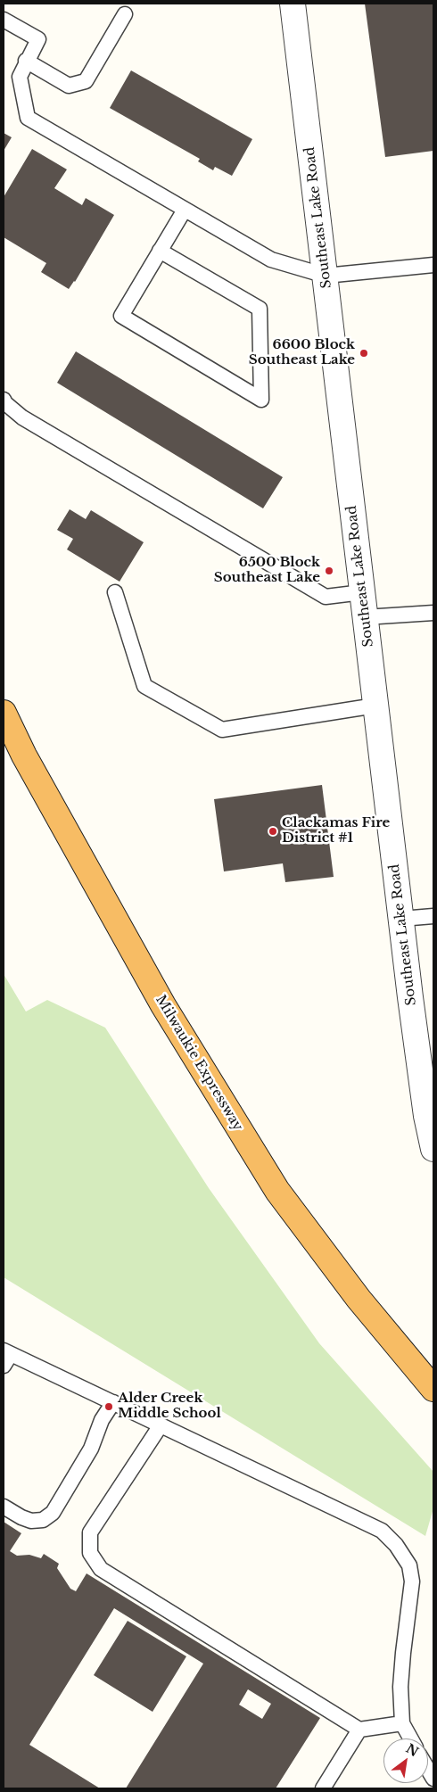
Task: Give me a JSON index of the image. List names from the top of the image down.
{
  "streets": {
    "highway": ["Milwaukie Expressway"],
    "street": ["Southeast Lake Road"]
  },
  "places": [
    "6600 Block Southeast Lake",
    "6500 Block Southeast Lake",
    "Clackamas Fire District #1",
    "Alder Creek Middle School"
  ],
  "north": "top right"
}
